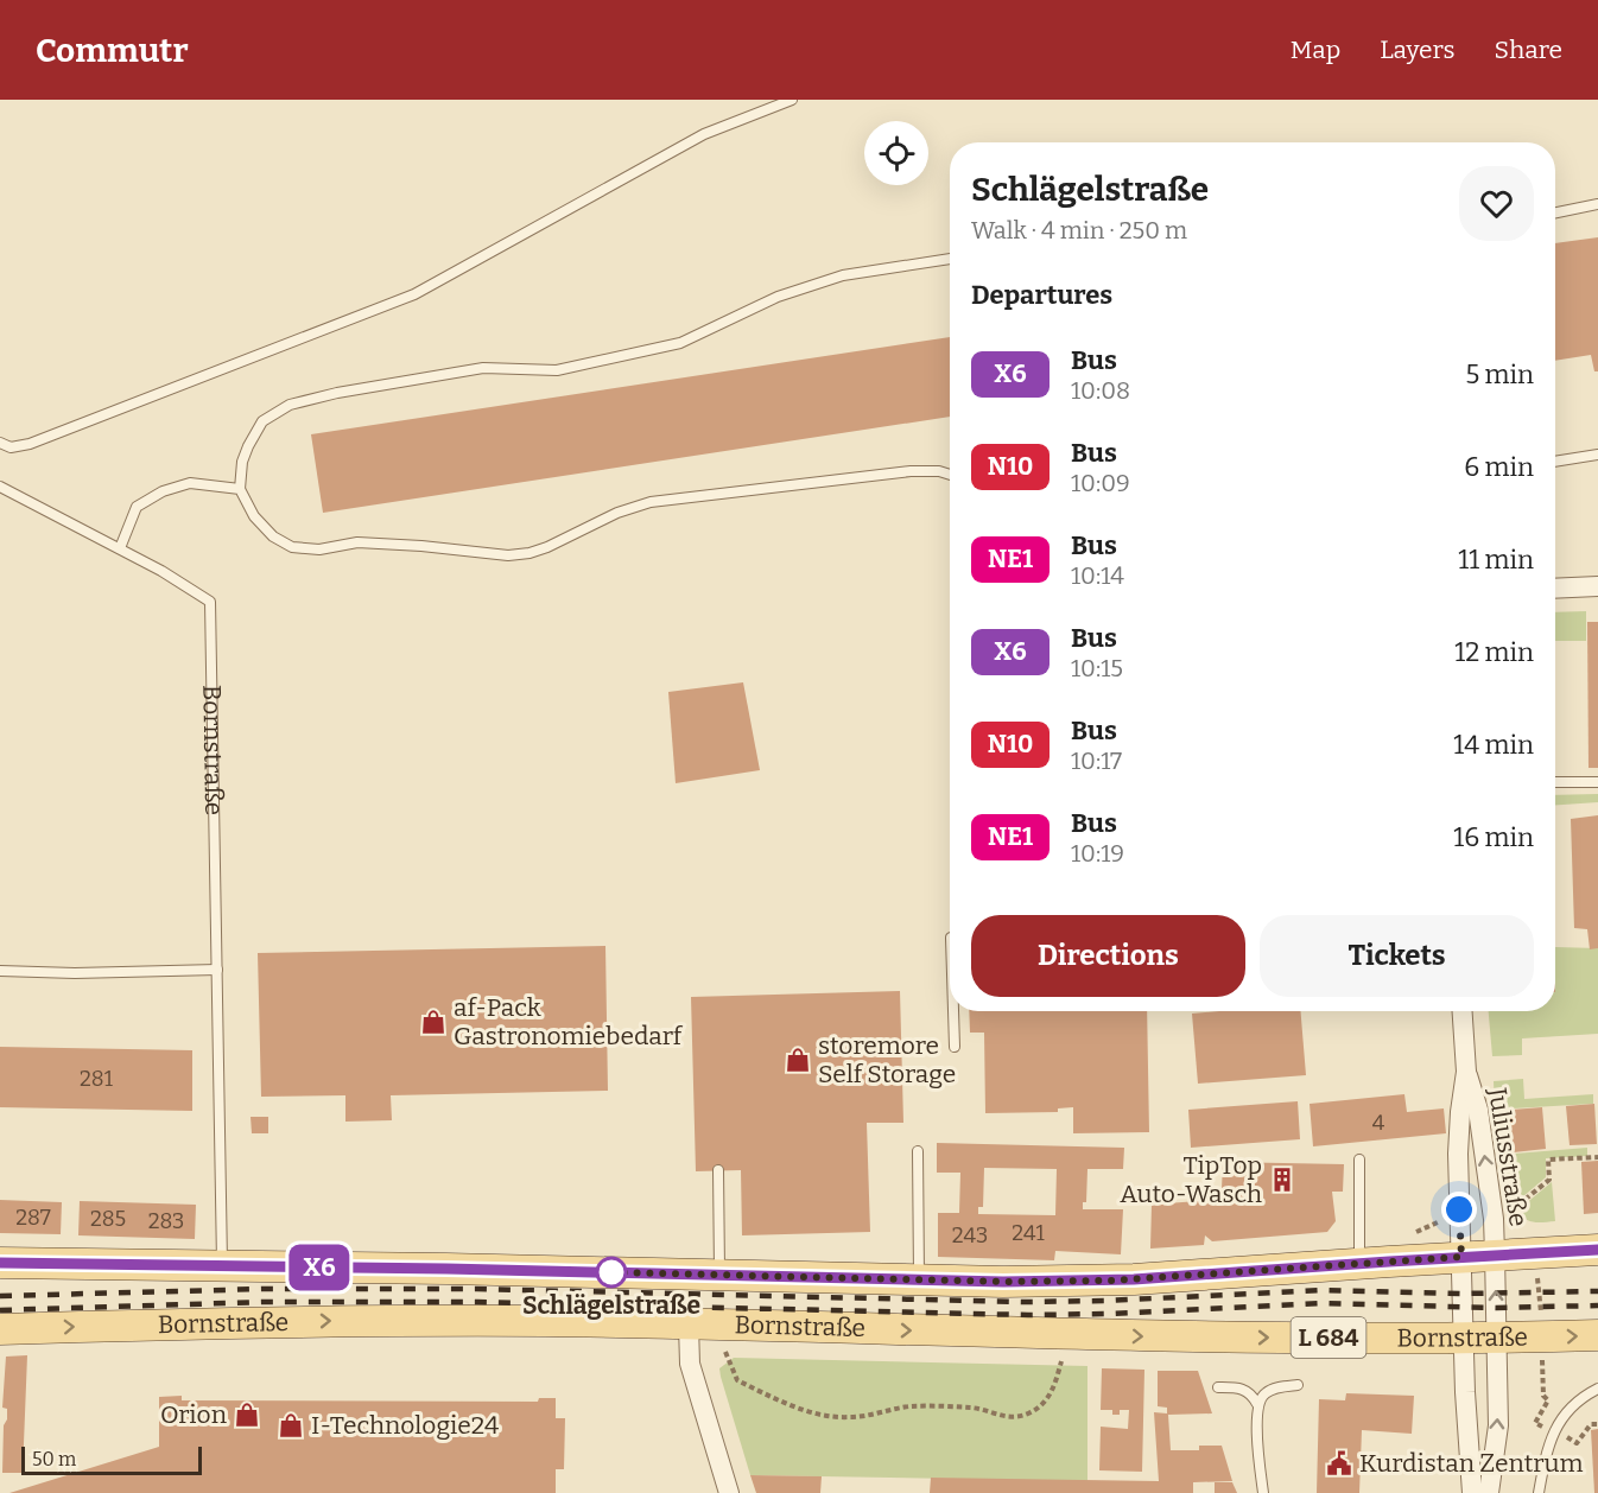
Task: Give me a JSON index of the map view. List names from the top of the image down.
{
  "streets": {
    "main road": ["Bornstraße", "L 684"],
    "street": ["Juliusstraße"]
  },
  "crossings": [
    ["Bornstraße", "Juliusstraße"]
  ],
  "one_way": ["Bornstraße"],
  "places": {
    "shop": [
      "af-Pack Gastronomiebedarf",
      "storemore Self Storage",
      "Orion",
      "I-Technologie24"
    ],
    "building": ["TipTop Auto-Wasch"],
    "other": ["Schlägelstraße"],
    "public building": ["Kurdistan Zentrum"]
  },
  "lines": ["bus line X6"],
  "house_numbers": [
    "281",
    "4",
    "287",
    "285",
    "283",
    "241",
    "243"
  ],
  "scale_bar": "50 m",
  "page": {
    "header": "Commutr",
    "nav": ["Map", "Layers", "Share"],
    "on_map": "X6",
    "heading": [
      ["Schlägelstraße", "Walk · 4 min · 250 m"],
      "Departures"
    ],
    "list": [
      {
        "mark": "X6",
        "name": "Bus",
        "note": "10:08",
        "value": "5 min"
      },
      {
        "mark": "N10",
        "name": "Bus",
        "note": "10:09",
        "value": "6 min"
      },
      {
        "mark": "NE1",
        "name": "Bus",
        "note": "10:14",
        "value": "11 min"
      },
      {
        "mark": "X6",
        "name": "Bus",
        "note": "10:15",
        "value": "12 min"
      },
      {
        "mark": "N10",
        "name": "Bus",
        "note": "10:17",
        "value": "14 min"
      },
      {
        "mark": "NE1",
        "name": "Bus",
        "note": "10:19",
        "value": "16 min"
      }
    ],
    "buttons": ["Directions", "Tickets"],
    "scale": "50 m"
  }
}
